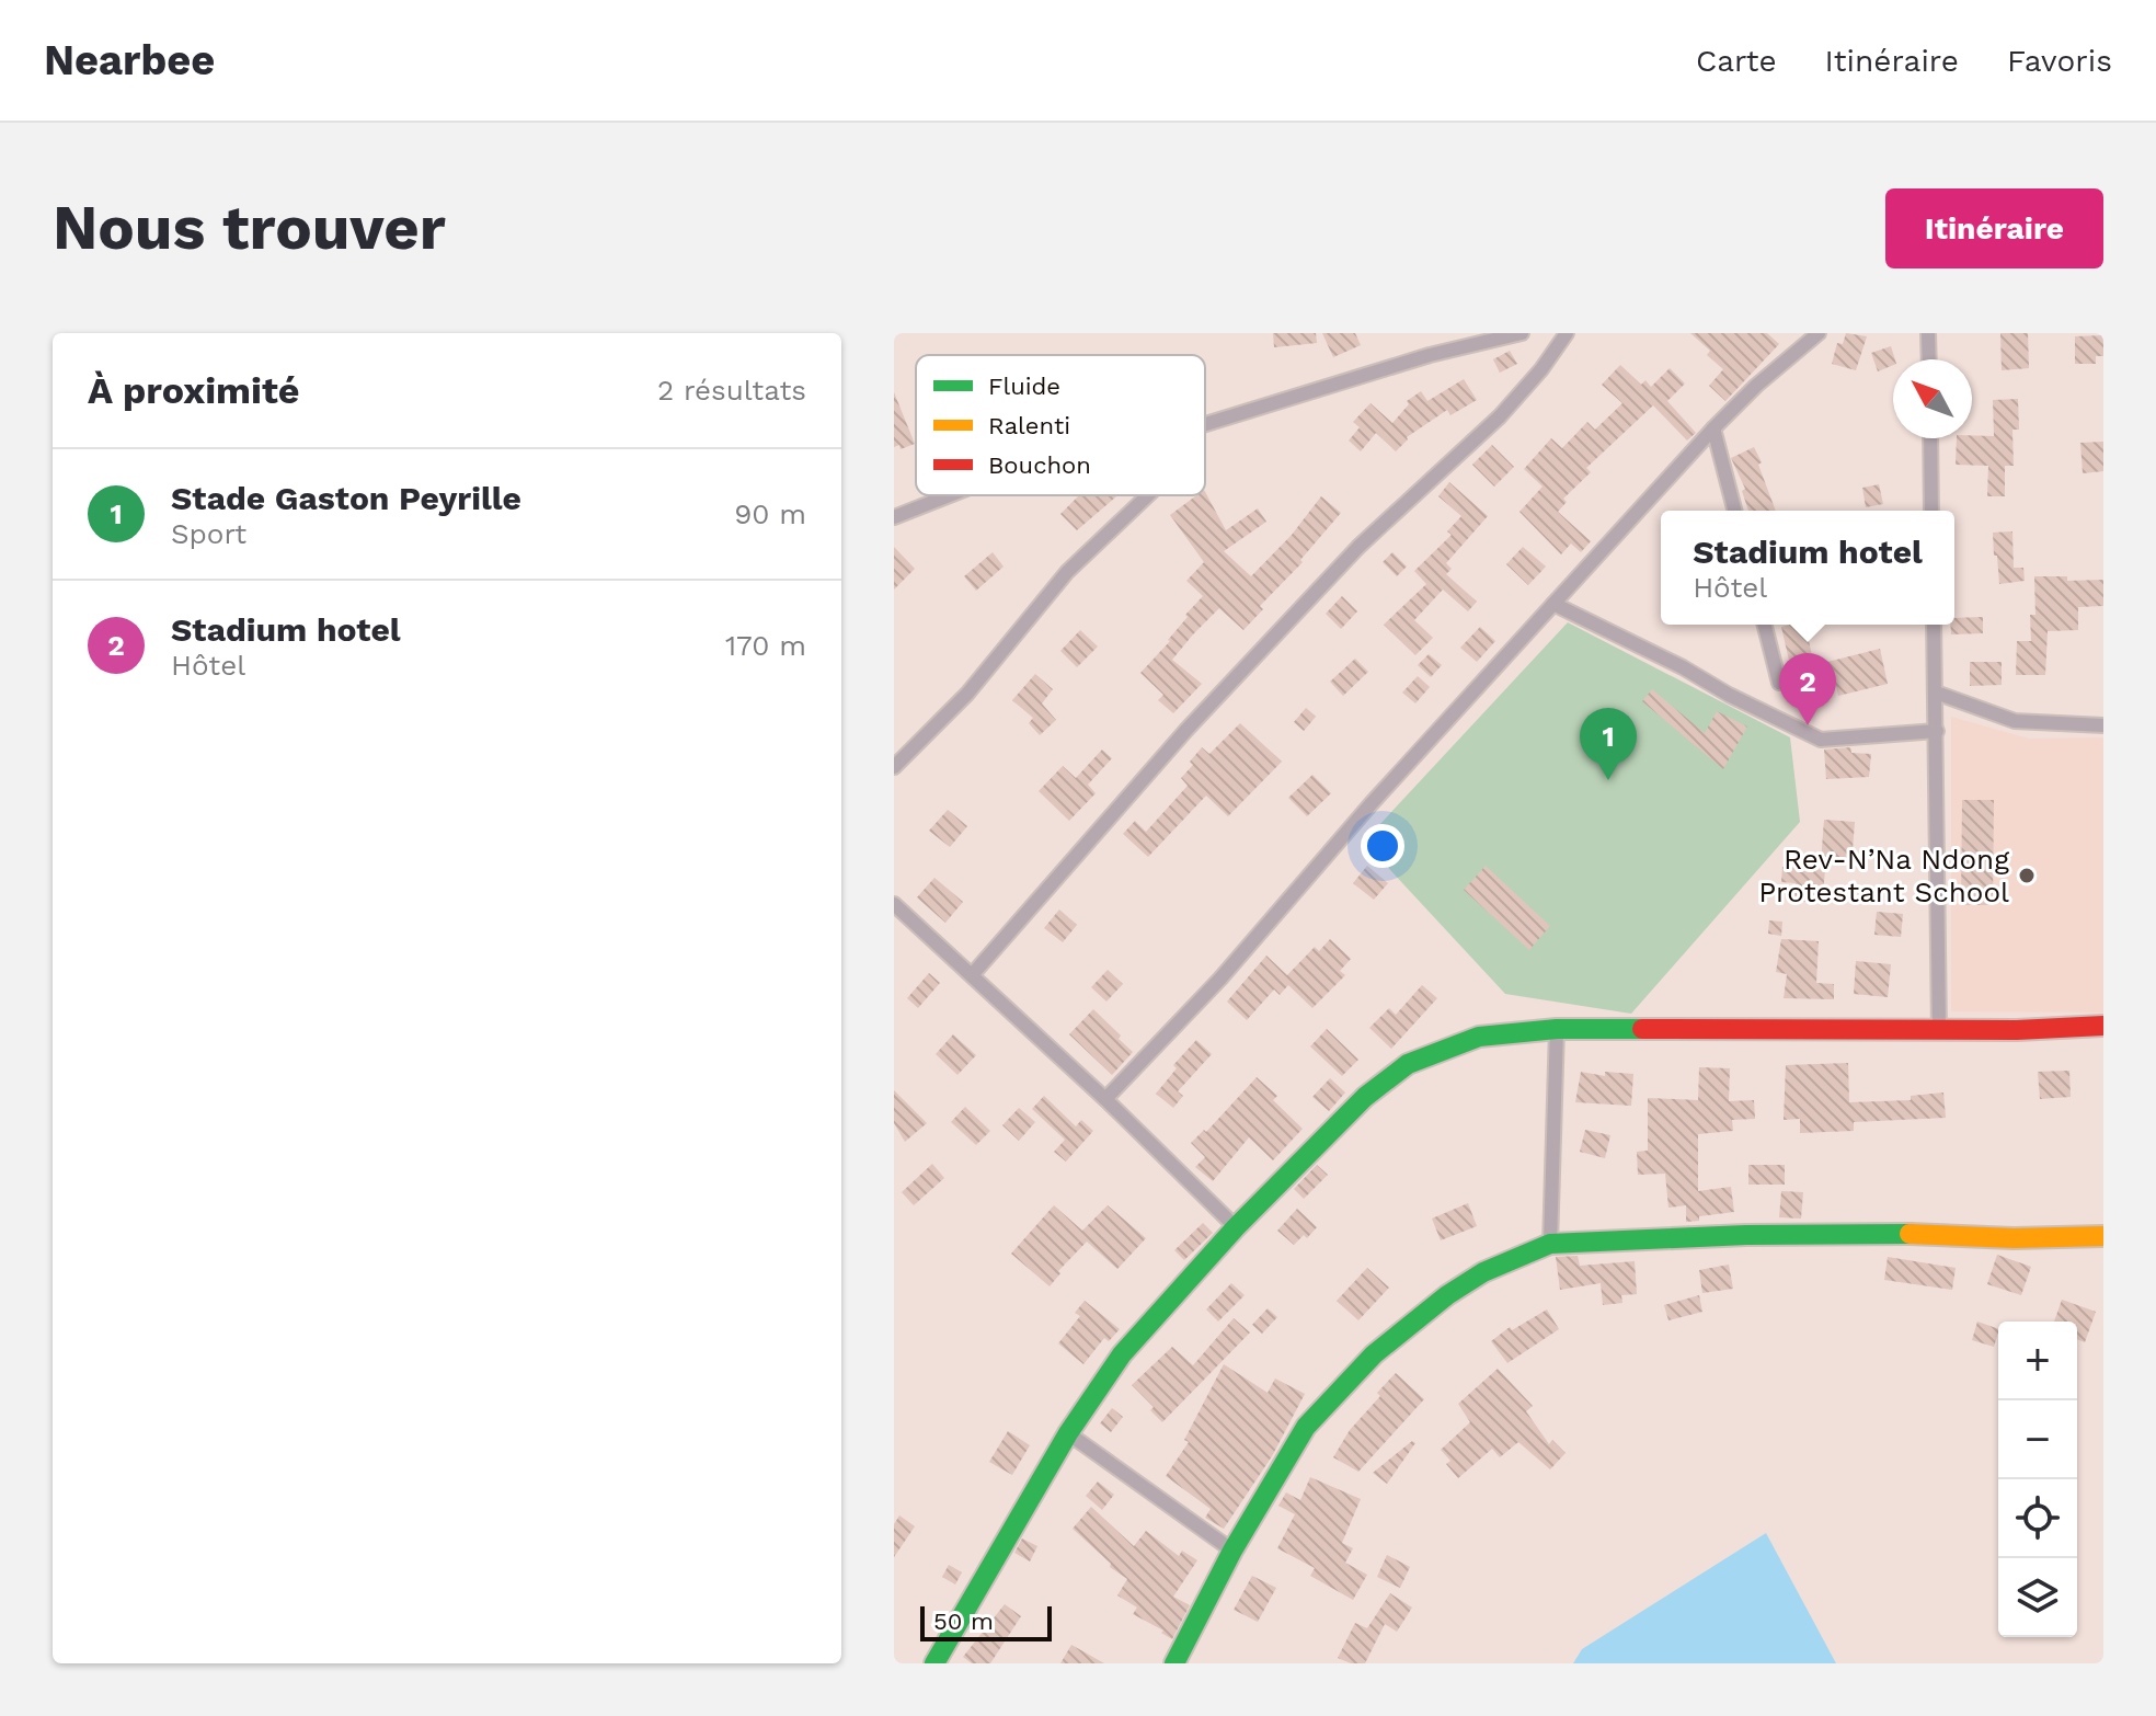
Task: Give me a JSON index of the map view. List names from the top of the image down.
{
  "places": ["Rev-N’Na Ndong Protestant School"],
  "legend": ["Fluide", "Ralenti", "Bouchon"],
  "scale_bar": "50 m",
  "north": "top left",
  "page": {
    "header": "Nearbee",
    "nav": ["Carte", "Itinéraire", "Favoris"],
    "buttons": "Itinéraire",
    "title": "Nous trouver",
    "heading": ["À proximité", "2 résultats"],
    "list": [
      {
        "mark": "1",
        "name": "Stade Gaston Peyrille",
        "note": "Sport",
        "value": "90 m"
      },
      {
        "mark": "2",
        "name": "Stadium hotel",
        "note": "Hôtel",
        "value": "170 m"
      }
    ],
    "popup": ["Stadium hotel", "Hôtel"],
    "pins": ["2", "1"],
    "map_buttons": ["+", "−"],
    "scale": "50 m"
  }
}
